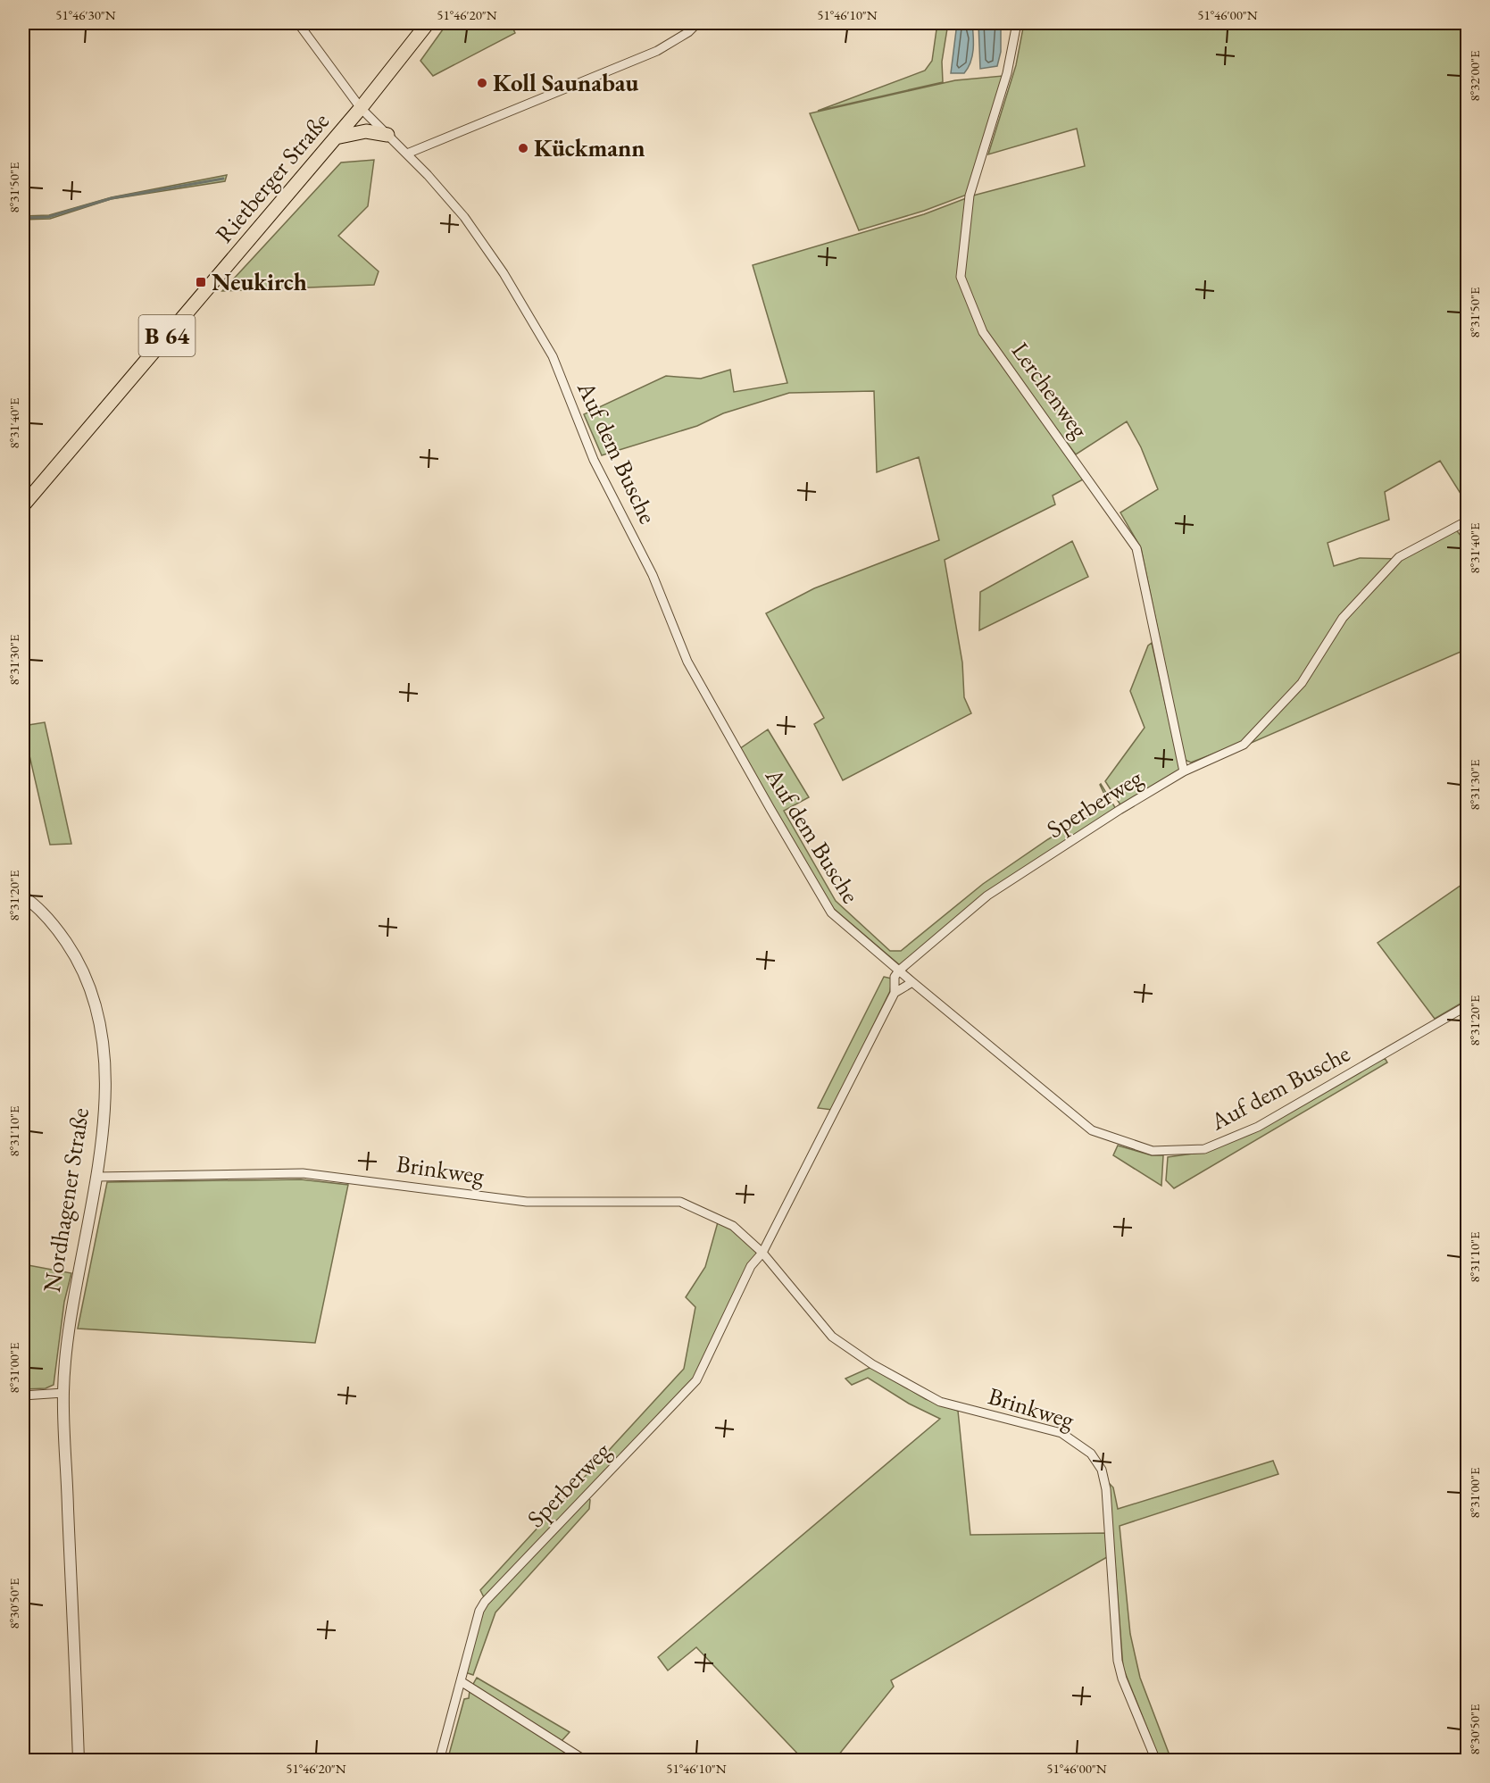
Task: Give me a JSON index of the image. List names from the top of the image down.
{
  "streets": {
    "main road": ["Rietberger Straße", "B 64"],
    "street": [
      "Lerchenweg",
      "Auf dem Busche",
      "Sperberweg",
      "Brinkweg",
      "Nordhagener Straße"
    ]
  },
  "crossings": [
    ["Rietberger Straße", "Auf dem Busche"],
    ["Lerchenweg", "Sperberweg"],
    ["Auf dem Busche", "Sperberweg"],
    ["Sperberweg", "Brinkweg"],
    ["Brinkweg", "Nordhagener Straße"]
  ],
  "places": {
    "other": ["Koll Saunabau", "Kückmann"],
    "transit": ["Neukirch"]
  },
  "coordinates": [
    "51°46'30\"N",
    "51°46'20\"N",
    "51°46'10\"N",
    "51°46'00\"N",
    "8°32'00\"E",
    "8°31'50\"E",
    "8°31'40\"E",
    "8°31'30\"E",
    "8°31'20\"E",
    "8°31'10\"E",
    "8°31'00\"E",
    "8°30'50\"E"
  ]
}
